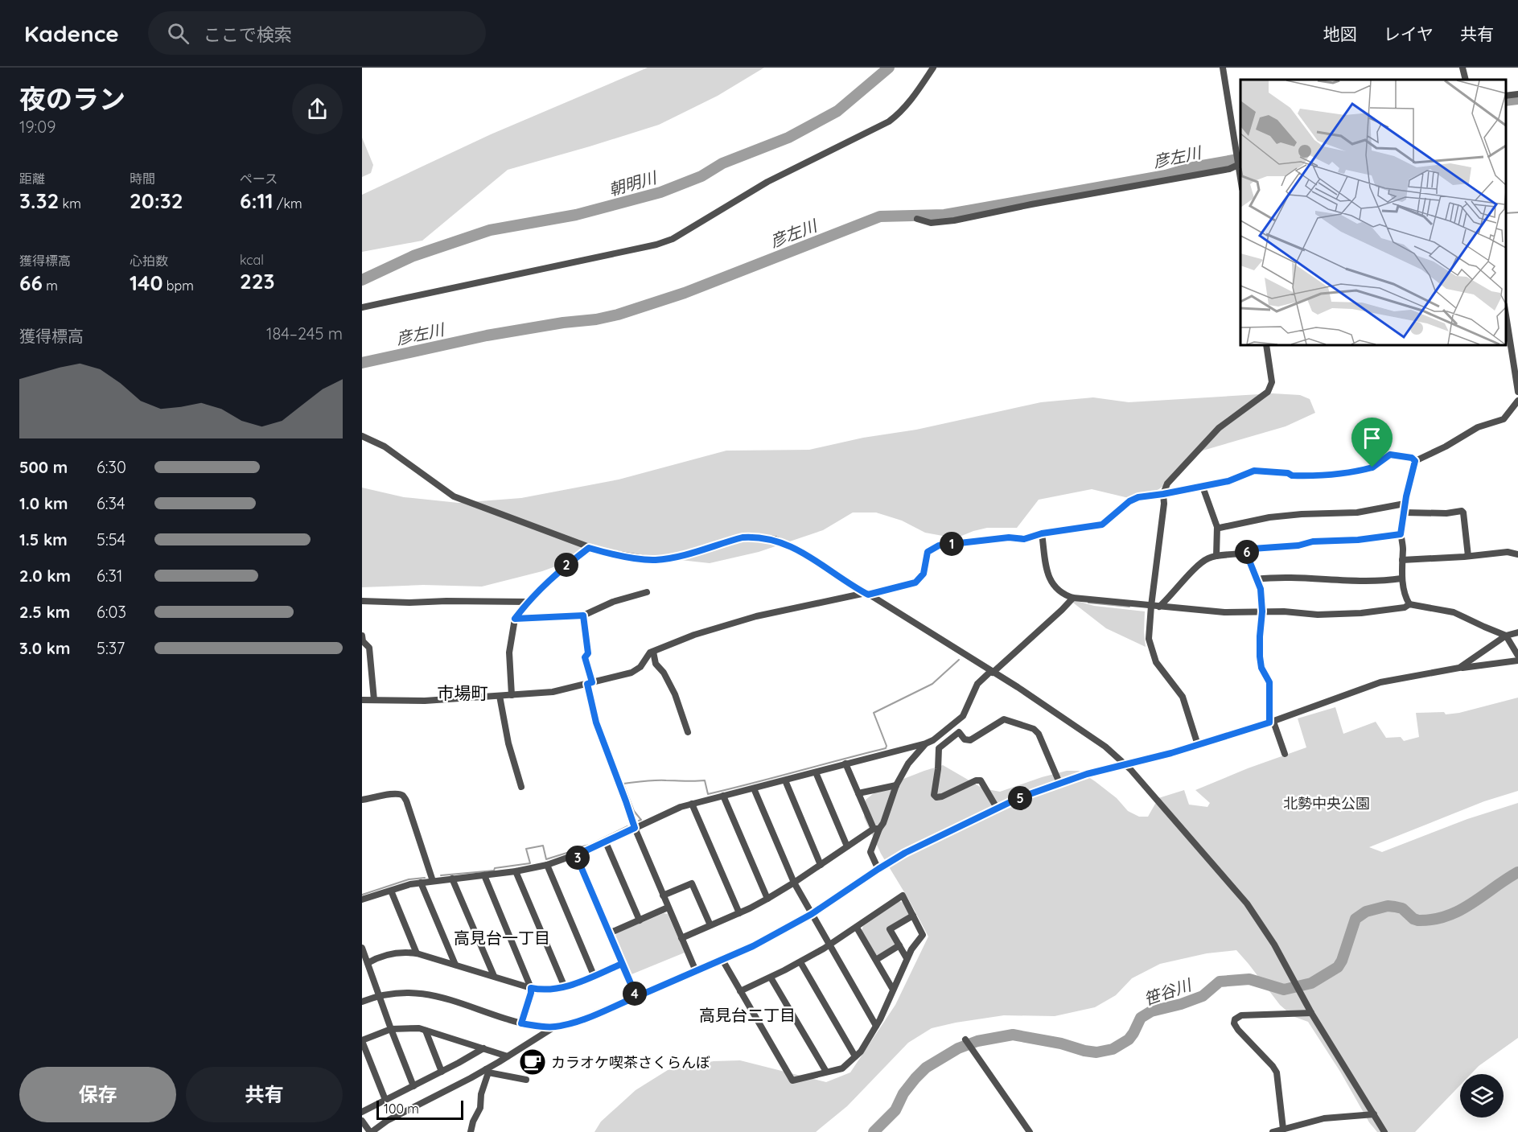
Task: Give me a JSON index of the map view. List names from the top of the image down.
{
  "districts": ["市場町", "高見台一丁目", "高見台二丁目"],
  "water": ["彦左川", "朝明川", "笹谷川"],
  "parks": ["北勢中央公園"],
  "places": {
    "cafe": ["カラオケ喫茶さくらんぼ"]
  },
  "scale_bar": "100 m",
  "page": {
    "header": "Kadence",
    "search": "ここで検索",
    "nav": ["地図", "レイヤ", "共有"],
    "heading": ["夜のラン", "19:09"],
    "stats": [
      ["距離", "3.32 km"],
      ["時間", "20:32"],
      ["ペース", "6:11 /km"],
      ["獲得標高", "66 m"],
      ["心拍数", "140 bpm"],
      ["kcal", "223"]
    ],
    "chart": ["獲得標高", "184–245 m"],
    "list": [
      {
        "name": "500 m",
        "note": "6:30"
      },
      {
        "name": "1.0 km",
        "note": "6:34"
      },
      {
        "name": "1.5 km",
        "note": "5:54"
      },
      {
        "name": "2.0 km",
        "note": "6:31"
      },
      {
        "name": "2.5 km",
        "note": "6:03"
      },
      {
        "name": "3.0 km",
        "note": "5:37"
      }
    ],
    "pins": [
      "1",
      "6",
      "2",
      "5",
      "3",
      "4"
    ],
    "buttons": ["保存", "共有"],
    "scale": "100 m"
  }
}
